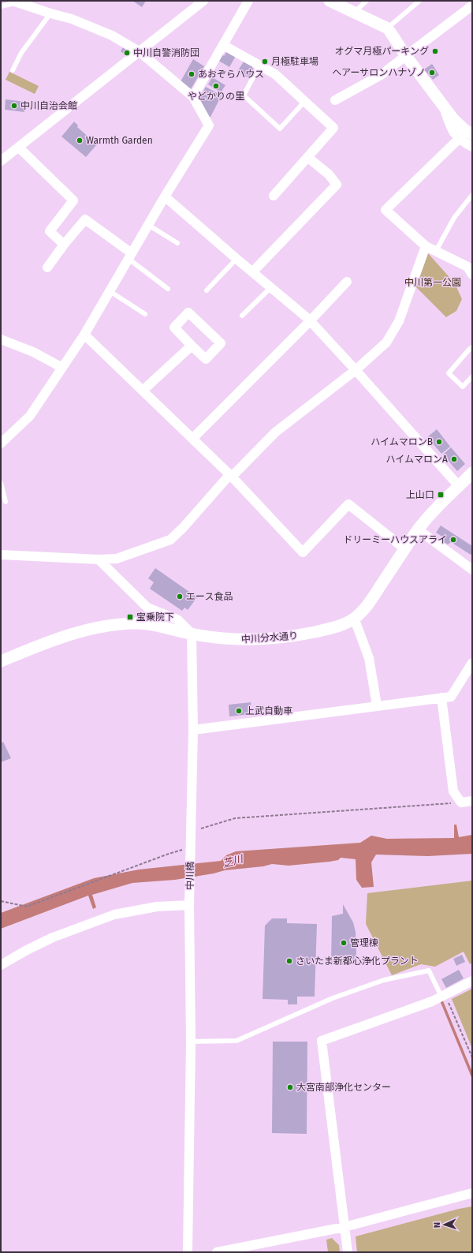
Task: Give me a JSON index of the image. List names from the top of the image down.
{
  "streets": {
    "street": ["中川分水通り", "中川橋"]
  },
  "crossings": [
    ["中川分水通り", "中川橋"]
  ],
  "water": ["芝川"],
  "parks": ["中川第一公園"],
  "places": {
    "other": [
      "オグマ月極パーキング",
      "中川自警消防団",
      "月極駐車場",
      "ヘアーサロンハナゾノ",
      "あおぞらハウス",
      "やどかりの里",
      "中川自治会館",
      "Warmth Garden",
      "ハイムマロンB",
      "ハイムマロンA",
      "ドリーミーハウスアライ",
      "エース食品",
      "上武自動車",
      "管理棟",
      "さいたま新都心浄化プラント",
      "大宮南部浄化センター"
    ],
    "transit": ["上山口", "宝乗院下"]
  },
  "north": "left"
}
